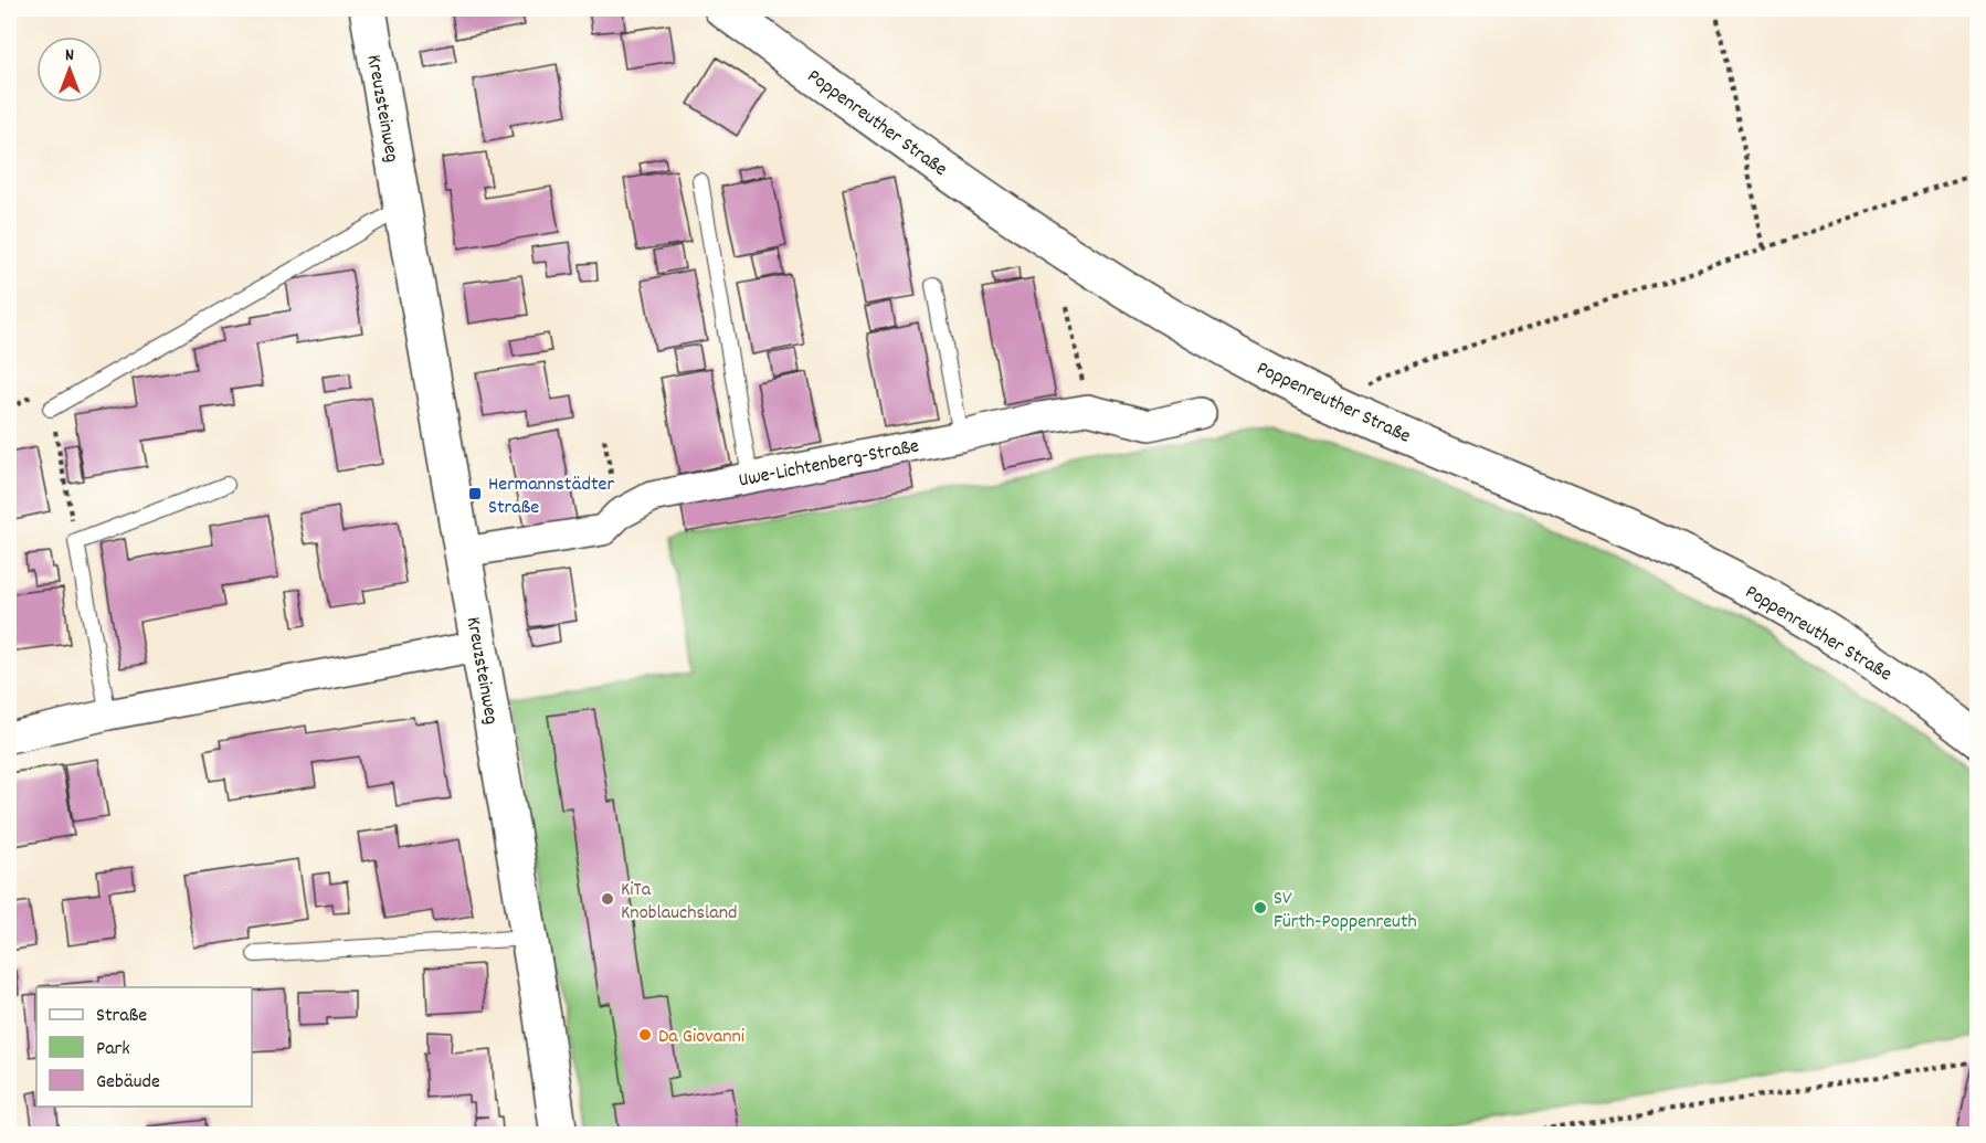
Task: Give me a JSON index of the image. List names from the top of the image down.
{
  "streets": {
    "street": ["Kreuzsteinweg", "Poppenreuther Straße", "Uwe-Lichtenberg-Straße"]
  },
  "crossings": [
    ["Kreuzsteinweg", "Uwe-Lichtenberg-Straße"]
  ],
  "places": {
    "transit": ["Hermannstädter Straße"],
    "other": ["KiTa Knoblauchsland", "SV Fürth-Poppenreuth", "Da Giovanni"]
  },
  "legend": ["Straße", "Park", "Gebäude"],
  "north": "top"
}
